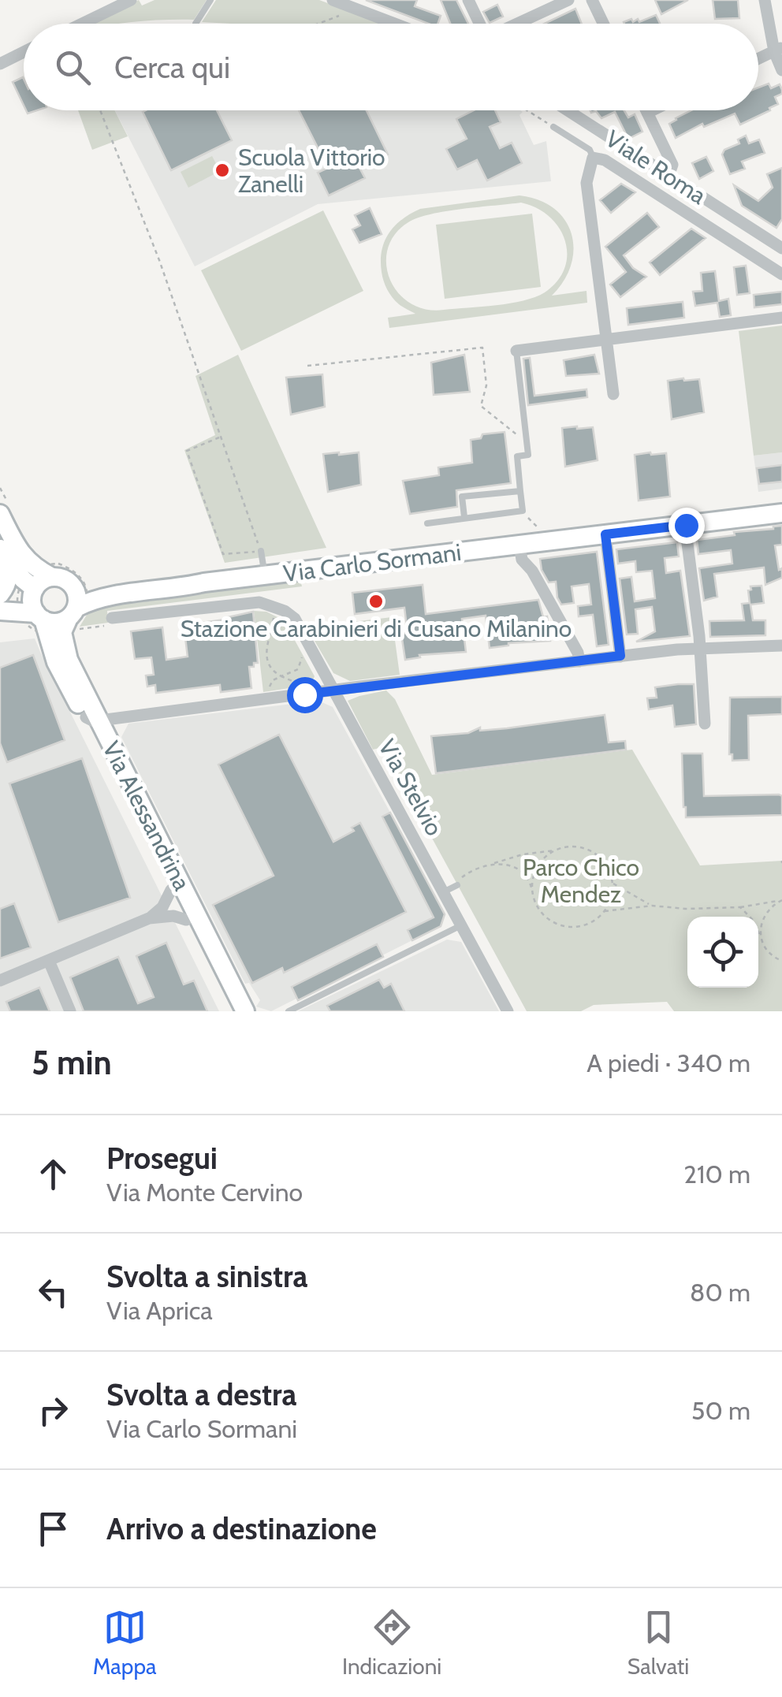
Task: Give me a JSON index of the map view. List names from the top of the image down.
{
  "streets": {
    "street": [
      "Viale Roma",
      "Via Carlo Sormani",
      "Via Stelvio",
      "Via Alessandrina"
    ]
  },
  "crossings": [
    ["Via Carlo Sormani", "Via Stelvio"],
    ["Via Carlo Sormani", "Via Alessandrina"]
  ],
  "parks": ["Parco Chico Mendez"],
  "places": ["Scuola Vittorio Zanelli", "Stazione Carabinieri di Cusano Milanino"],
  "page": {
    "search": "Cerca qui",
    "heading": ["5 min", "A piedi · 340 m"],
    "list": [
      ["Prosegui", "Via Monte Cervino", "210 m"],
      ["Svolta a sinistra", "Via Aprica", "80 m"],
      ["Svolta a destra", "Via Carlo Sormani", "50 m"],
      "Arrivo a destinazione"
    ],
    "nav": ["Mappa", "Indicazioni", "Salvati"]
  }
}
